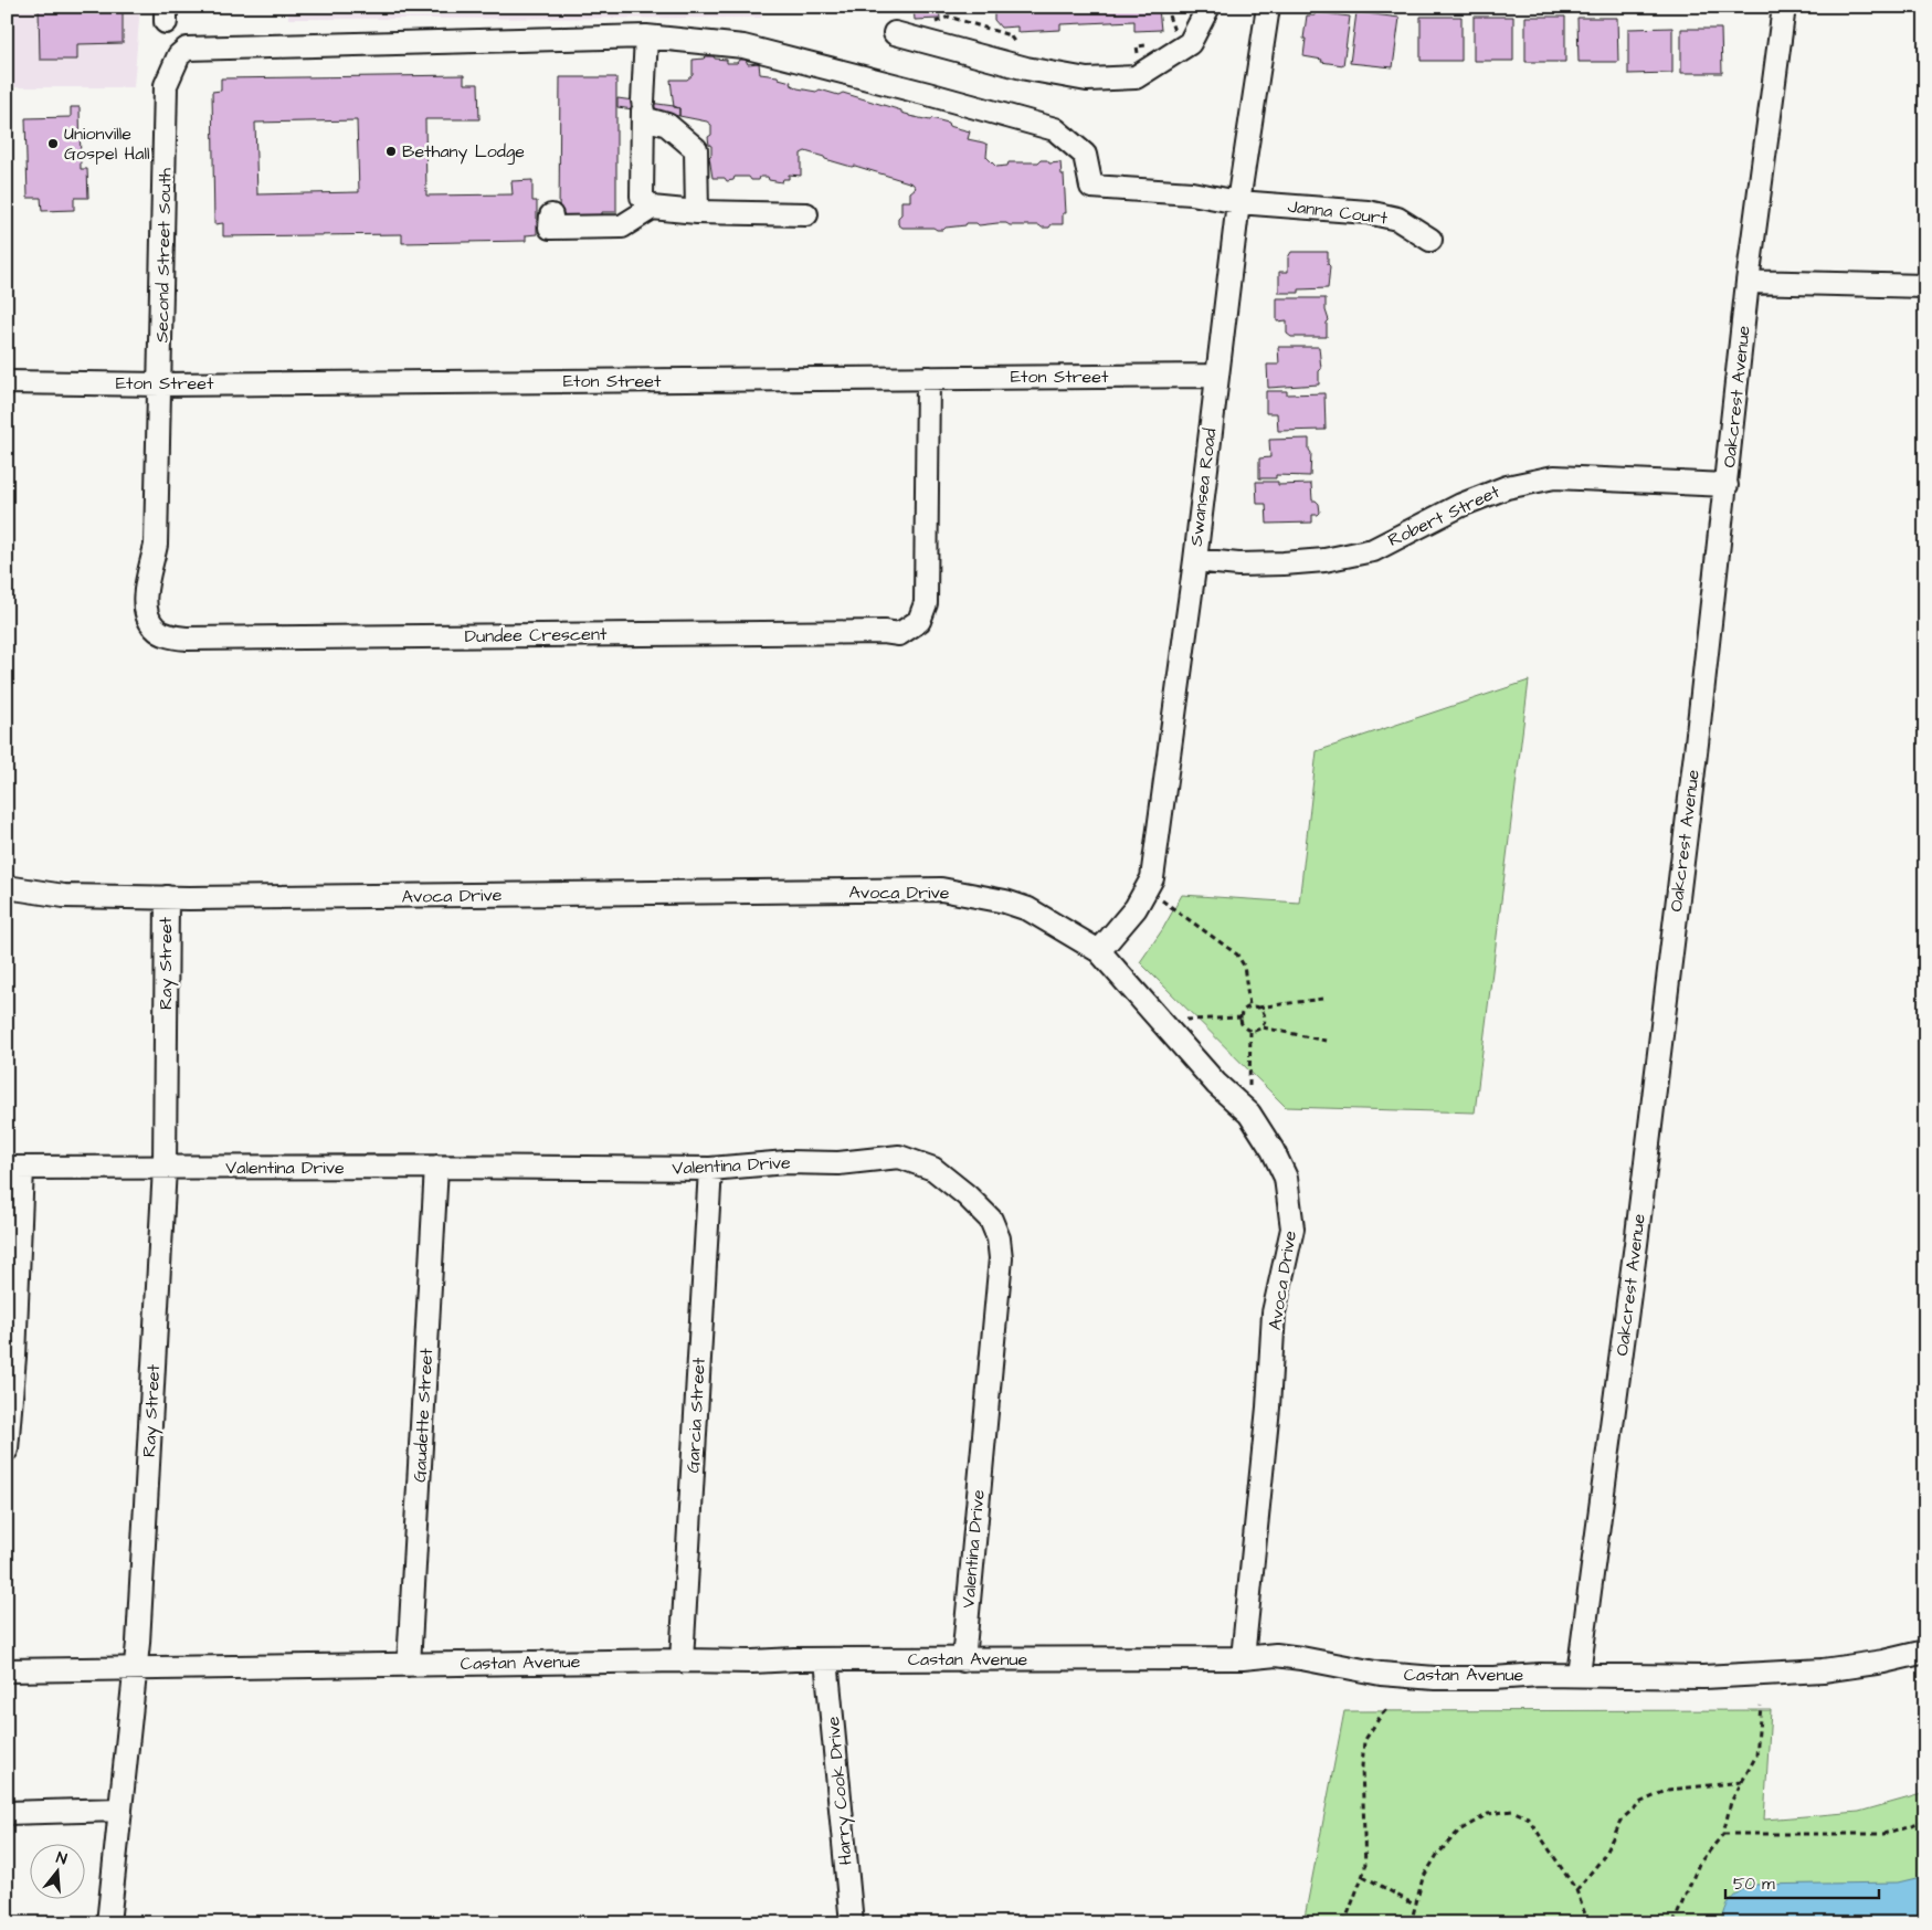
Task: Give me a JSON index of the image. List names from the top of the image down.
{
  "streets": {
    "street": [
      "Janna Court",
      "Second Street South",
      "Eton Street",
      "Oakcrest Avenue",
      "Swansea Road",
      "Robert Street",
      "Dundee Crescent",
      "Avoca Drive",
      "Ray Street",
      "Valentina Drive",
      "Gaudette Street",
      "Garcia Street",
      "Castan Avenue",
      "Harry Cook Drive"
    ]
  },
  "crossings": [
    ["Janna Court", "Second Street South"],
    ["Janna Court", "Swansea Road"],
    ["Second Street South", "Eton Street"],
    ["Second Street South", "Dundee Crescent"],
    ["Eton Street", "Swansea Road"],
    ["Eton Street", "Dundee Crescent"],
    ["Oakcrest Avenue", "Robert Street"],
    ["Oakcrest Avenue", "Castan Avenue"],
    ["Swansea Road", "Robert Street"],
    ["Swansea Road", "Avoca Drive"],
    ["Avoca Drive", "Ray Street"],
    ["Avoca Drive", "Castan Avenue"],
    ["Ray Street", "Valentina Drive"],
    ["Ray Street", "Castan Avenue"],
    ["Valentina Drive", "Gaudette Street"],
    ["Valentina Drive", "Garcia Street"],
    ["Valentina Drive", "Castan Avenue"],
    ["Gaudette Street", "Castan Avenue"],
    ["Garcia Street", "Castan Avenue"],
    ["Castan Avenue", "Harry Cook Drive"]
  ],
  "places": ["Unionville Gospel Hall", "Bethany Lodge"],
  "scale_bar": "50 m",
  "north": "top"
}
